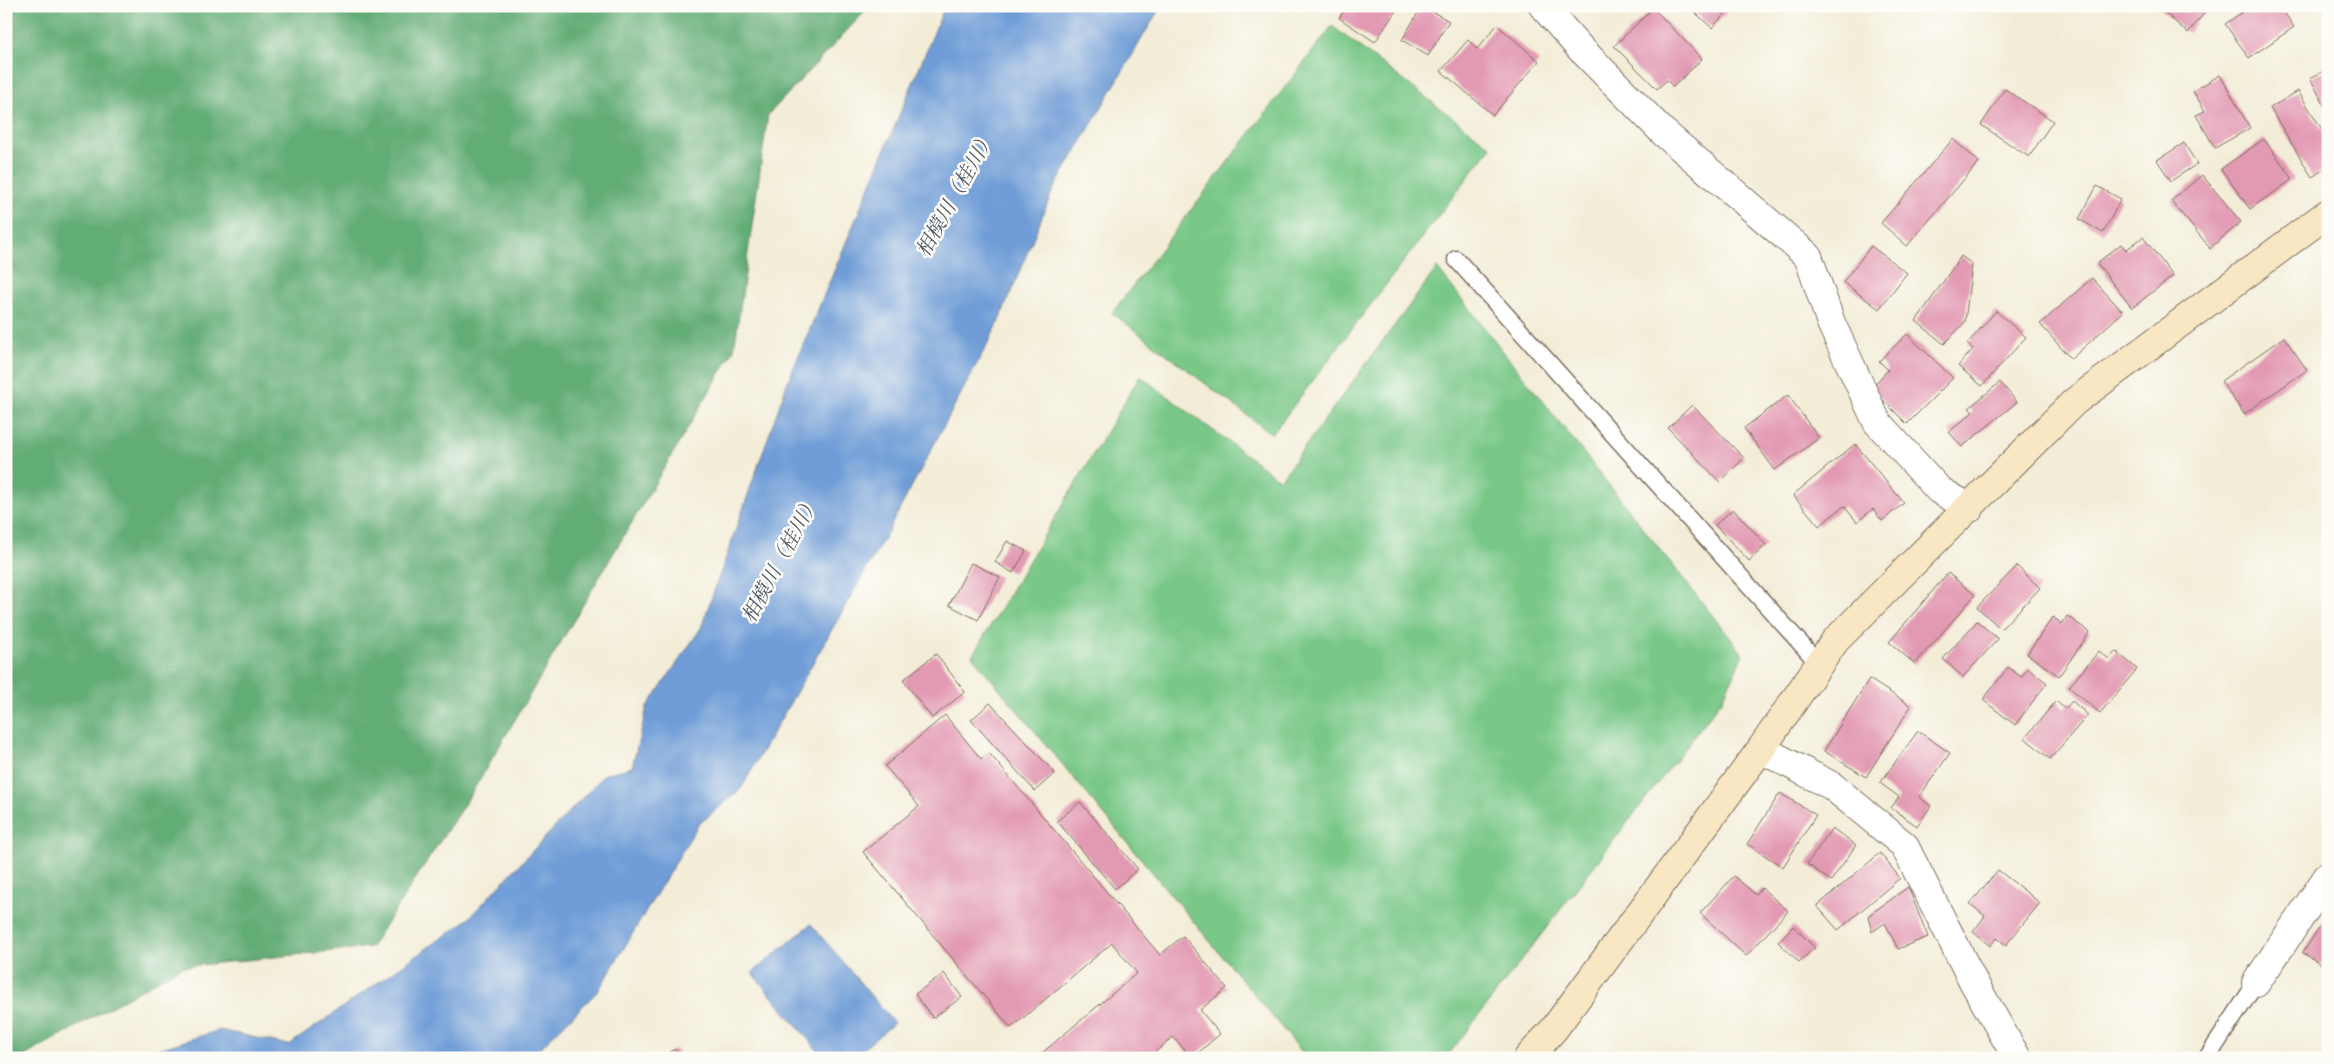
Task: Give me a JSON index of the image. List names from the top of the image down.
{
  "water": ["相模川（桂川）"]
}
